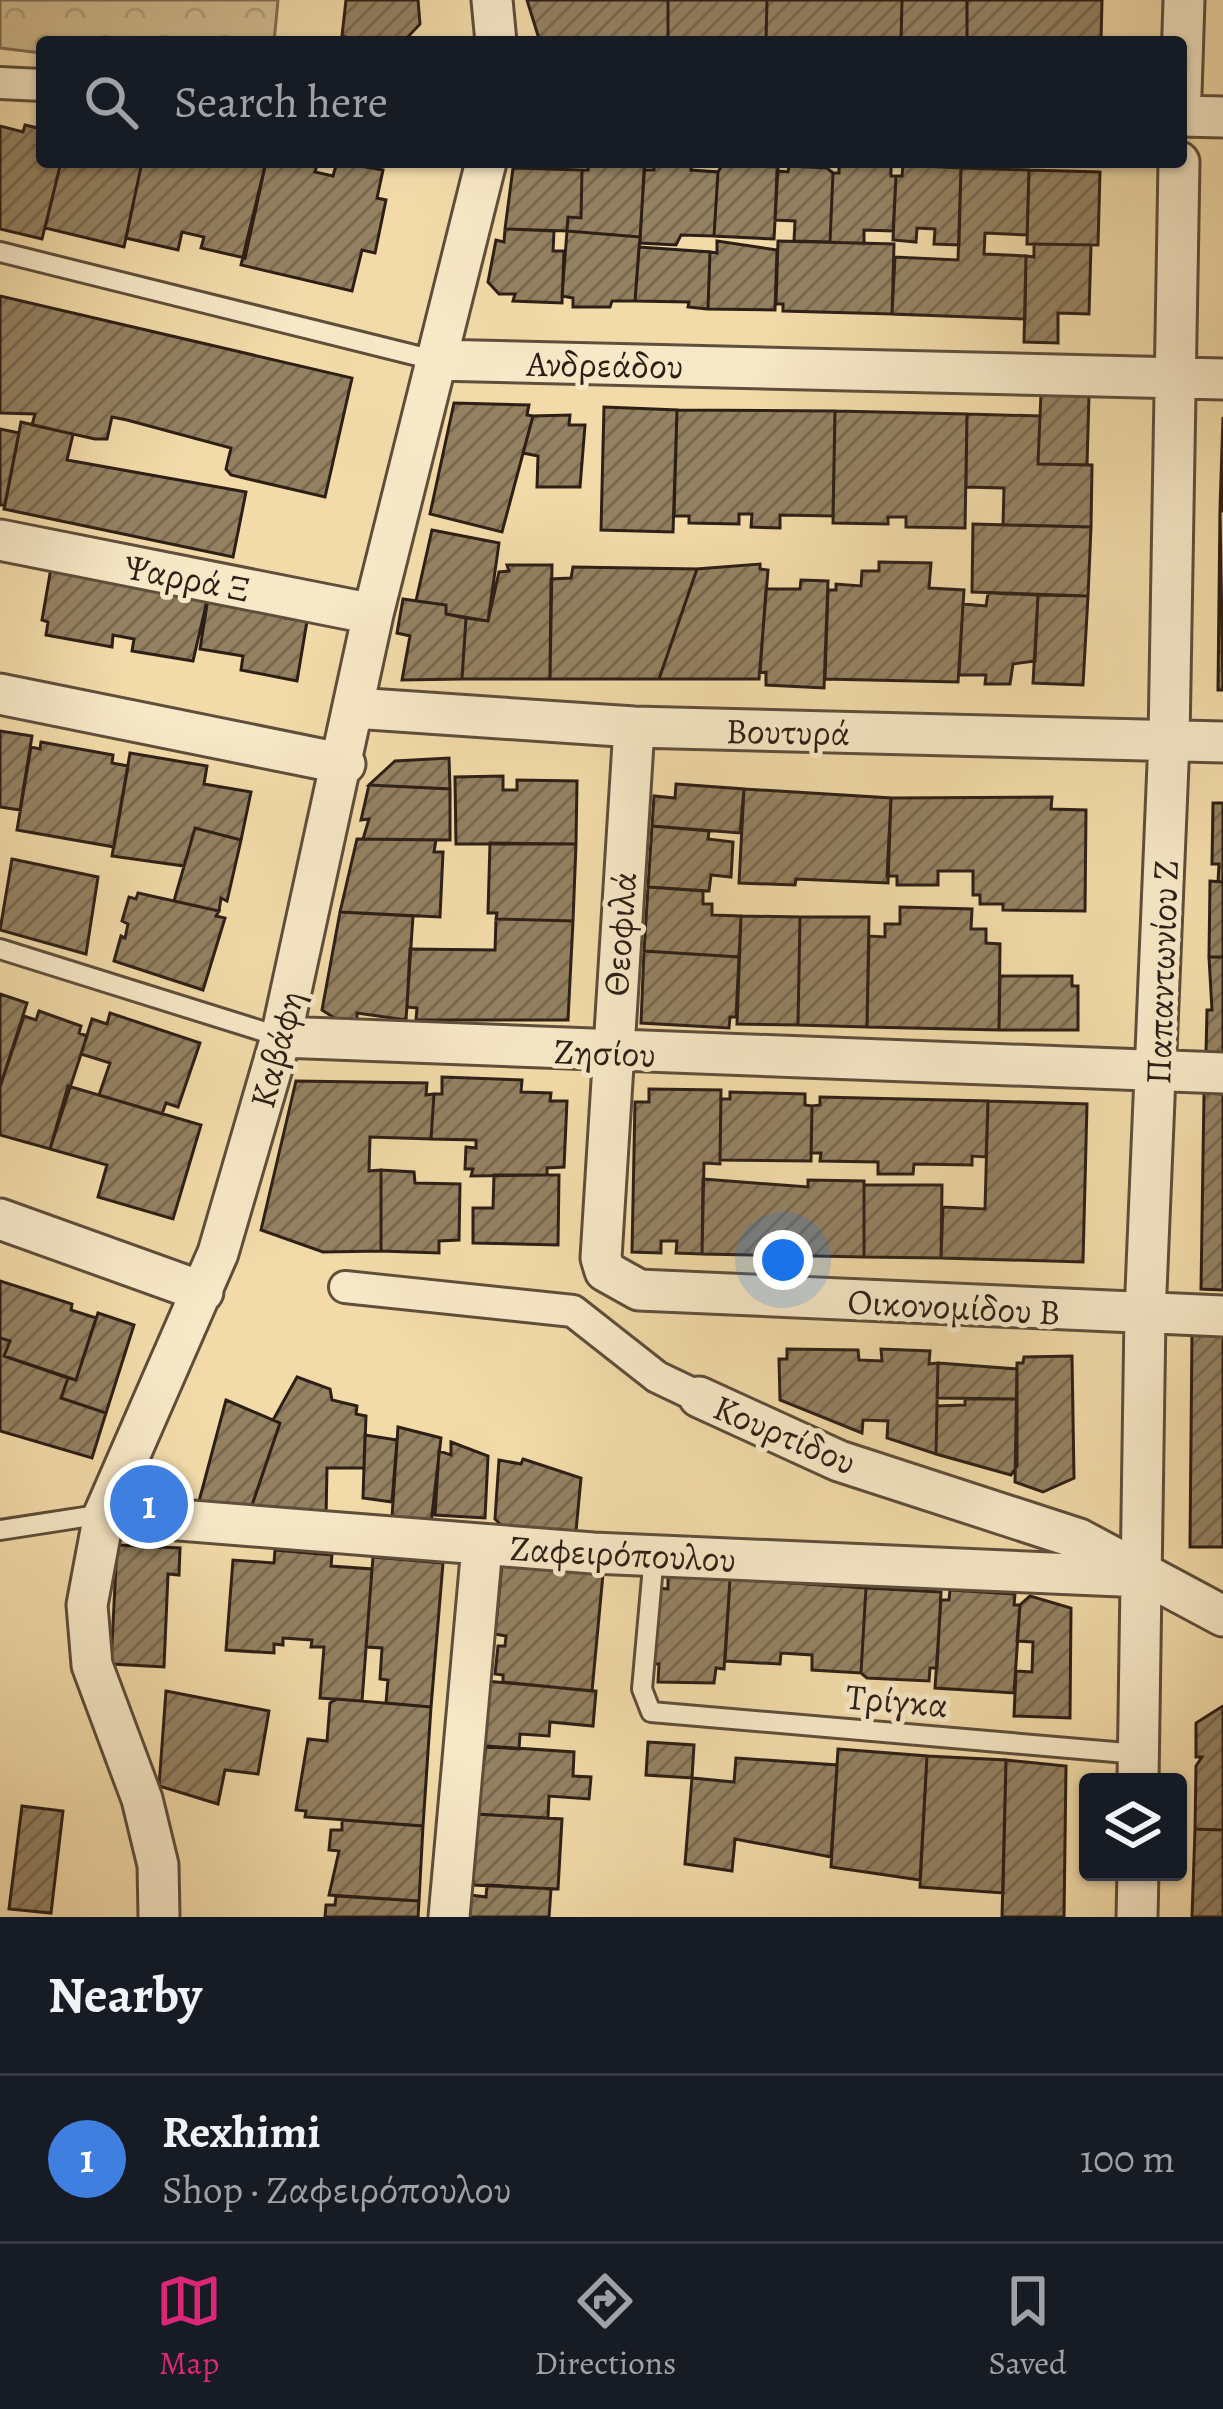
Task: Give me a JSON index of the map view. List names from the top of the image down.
{
  "streets": {
    "street": [
      "Ανδρεάδου",
      "Ψαρρά Ξ",
      "Βουτυρά",
      "Θεοφιλά",
      "Παπαντωνίου Ζ",
      "Καβάφη",
      "Ζησίου",
      "Οικονομίδου Β",
      "Κουρτίδου",
      "Ζαφειρόπουλου"
    ],
    "lane": ["Τρίγκα"]
  },
  "crossings": [
    ["Ανδρεάδου", "Παπαντωνίου Ζ"],
    ["Ανδρεάδου", "Καβάφη"],
    ["Ψαρρά Ξ", "Καβάφη"],
    ["Βουτυρά", "Θεοφιλά"],
    ["Βουτυρά", "Παπαντωνίου Ζ"],
    ["Βουτυρά", "Καβάφη"],
    ["Θεοφιλά", "Ζησίου"],
    ["Θεοφιλά", "Οικονομίδου Β"],
    ["Παπαντωνίου Ζ", "Ζησίου"],
    ["Παπαντωνίου Ζ", "Οικονομίδου Β"],
    ["Παπαντωνίου Ζ", "Κουρτίδου"],
    ["Παπαντωνίου Ζ", "Ζαφειρόπουλου"],
    ["Παπαντωνίου Ζ", "Τρίγκα"],
    ["Καβάφη", "Ζησίου"],
    ["Καβάφη", "Ζαφειρόπουλου"],
    ["Κουρτίδου", "Ζαφειρόπουλου"],
    ["Ζαφειρόπουλου", "Τρίγκα"]
  ],
  "page": {
    "search": "Search here",
    "pins": "1",
    "heading": "Nearby",
    "list": [
      {
        "mark": "1",
        "name": "Rexhimi",
        "note": "Shop · Ζαφειρόπουλου",
        "value": "100 m"
      }
    ],
    "nav": ["Map", "Directions", "Saved"]
  }
}
